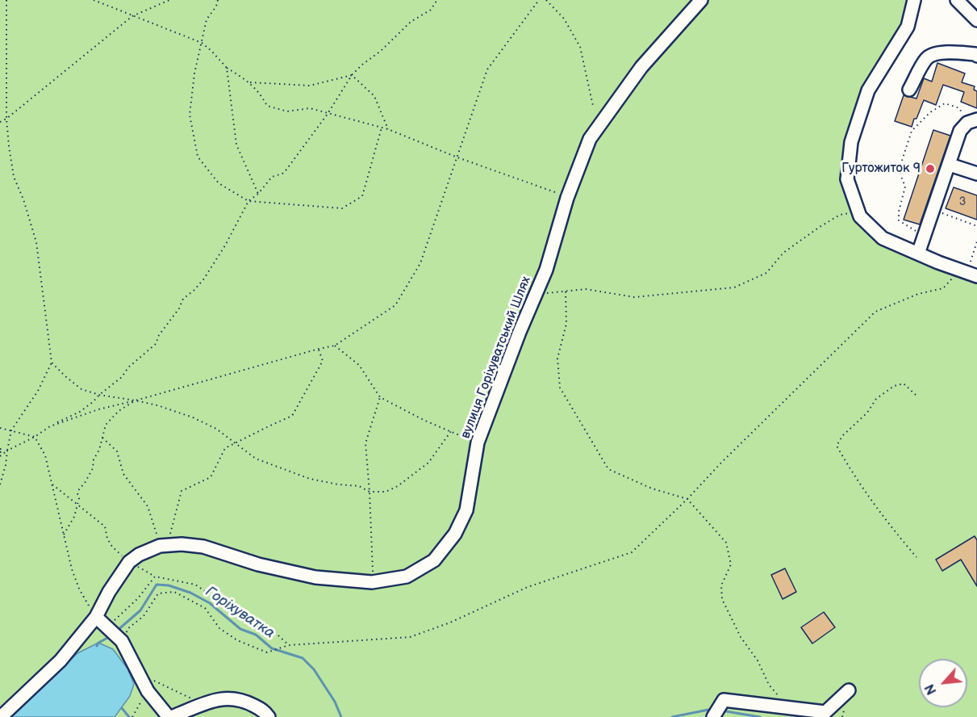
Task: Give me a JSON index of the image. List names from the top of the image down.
{
  "streets": {
    "street": ["вулиця Горіхуватський Шлях"]
  },
  "water": ["Горіхуватка"],
  "places": ["Гуртожиток 9"],
  "house_numbers": ["3"],
  "north": "bottom left"
}
